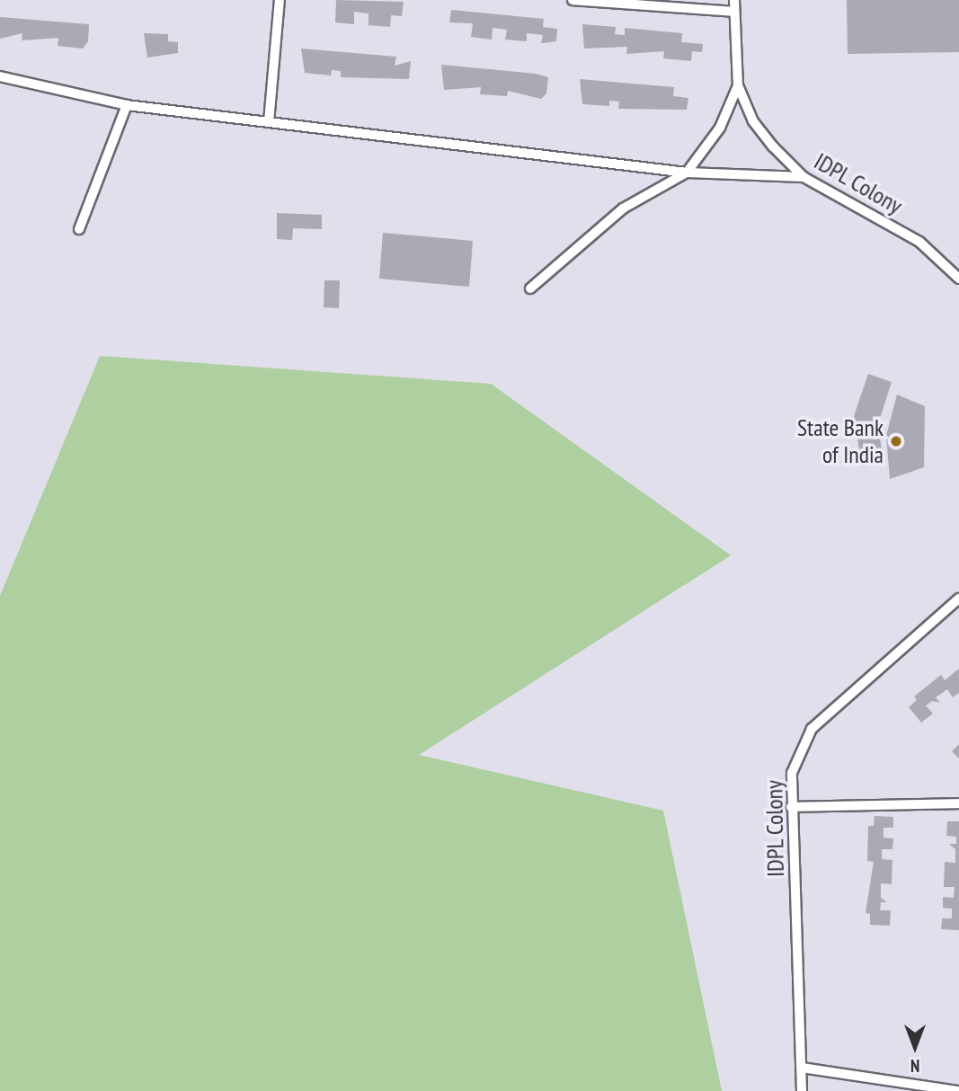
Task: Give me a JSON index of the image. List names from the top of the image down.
{
  "streets": {
    "lane": ["IDPL Colony"]
  },
  "places": ["State Bank of India"],
  "north": "bottom"
}
